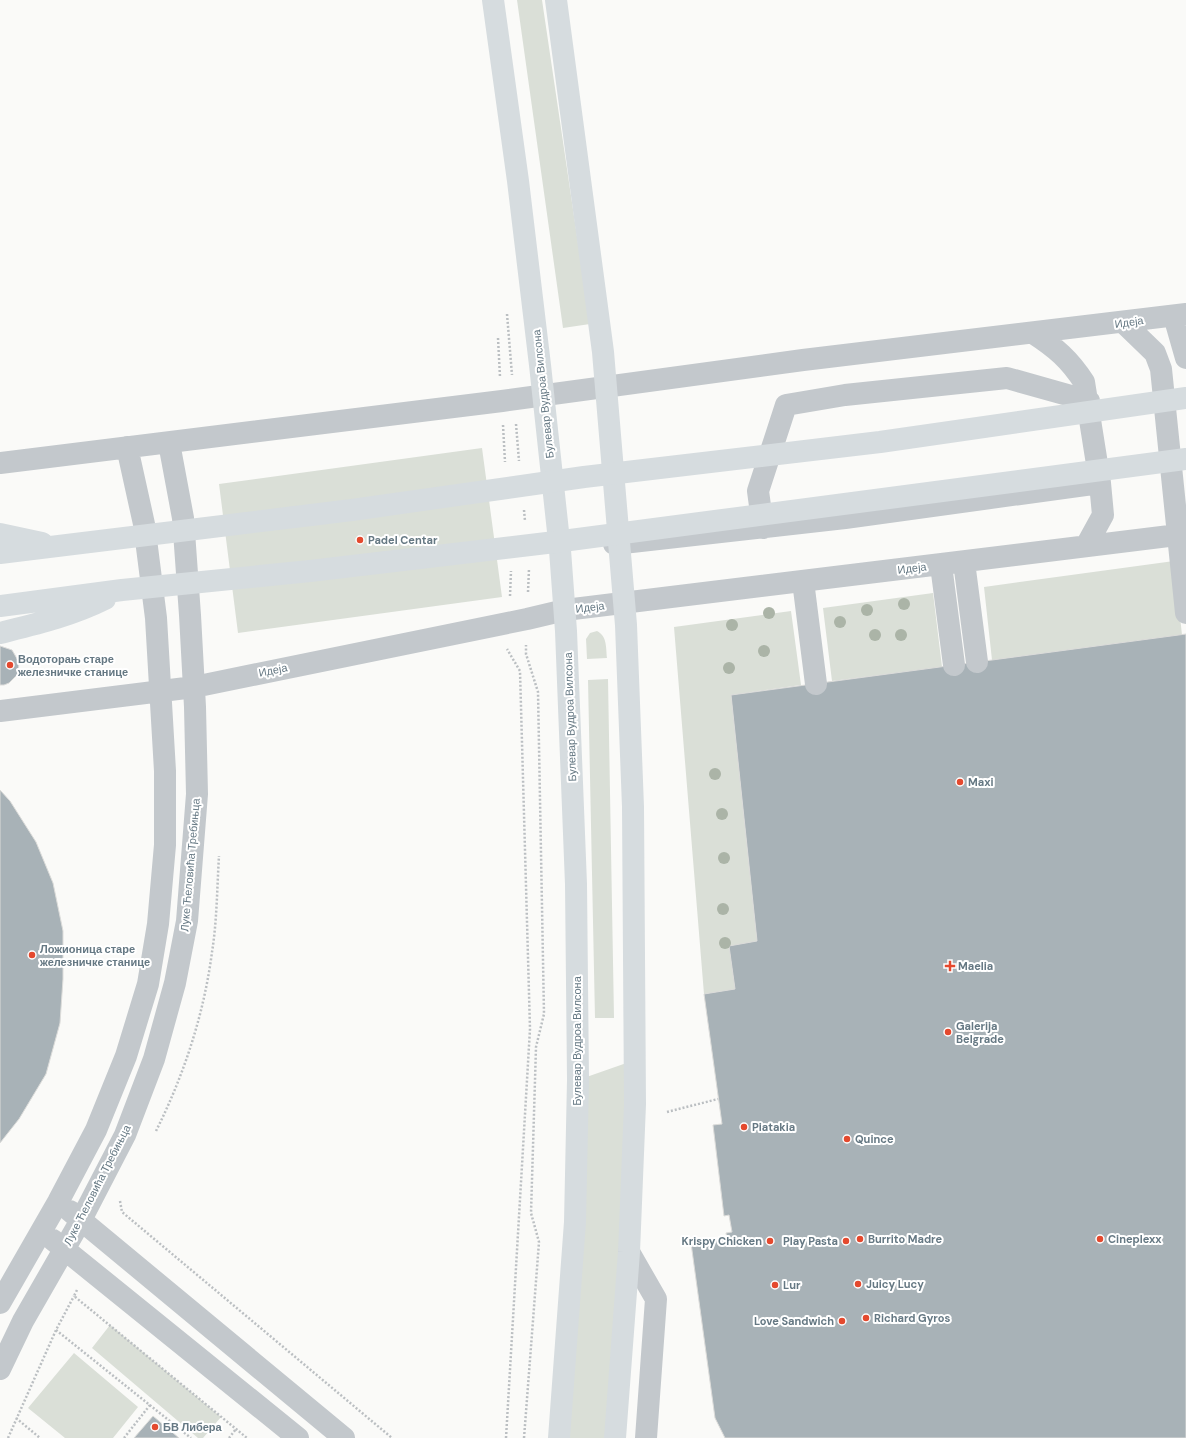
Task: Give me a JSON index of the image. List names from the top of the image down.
{
  "streets": {
    "main road": ["Булевар Вудроа Вилсона"],
    "street": ["Идеја", "Луке Ћеловића Требињца"]
  },
  "crossings": [
    ["Идеја", "Булевар Вудроа Вилсона"],
    ["Идеја", "Луке Ћеловића Требињца"]
  ],
  "places": {
    "other": [
      "Padel Centar",
      "Водоторањ старе железничке станице",
      "Maxi",
      "Ложионица старе железничке станице",
      "Galerija Belgrade",
      "Piatakia",
      "Quince",
      "Burrito Madre",
      "Cineplexx",
      "Krispy Chicken",
      "Play Pasta",
      "Juicy Lucy",
      "Lur",
      "Richard Gyros",
      "Love Sandwich",
      "БВ Либера"
    ],
    "health": ["Maelia"]
  }
}
